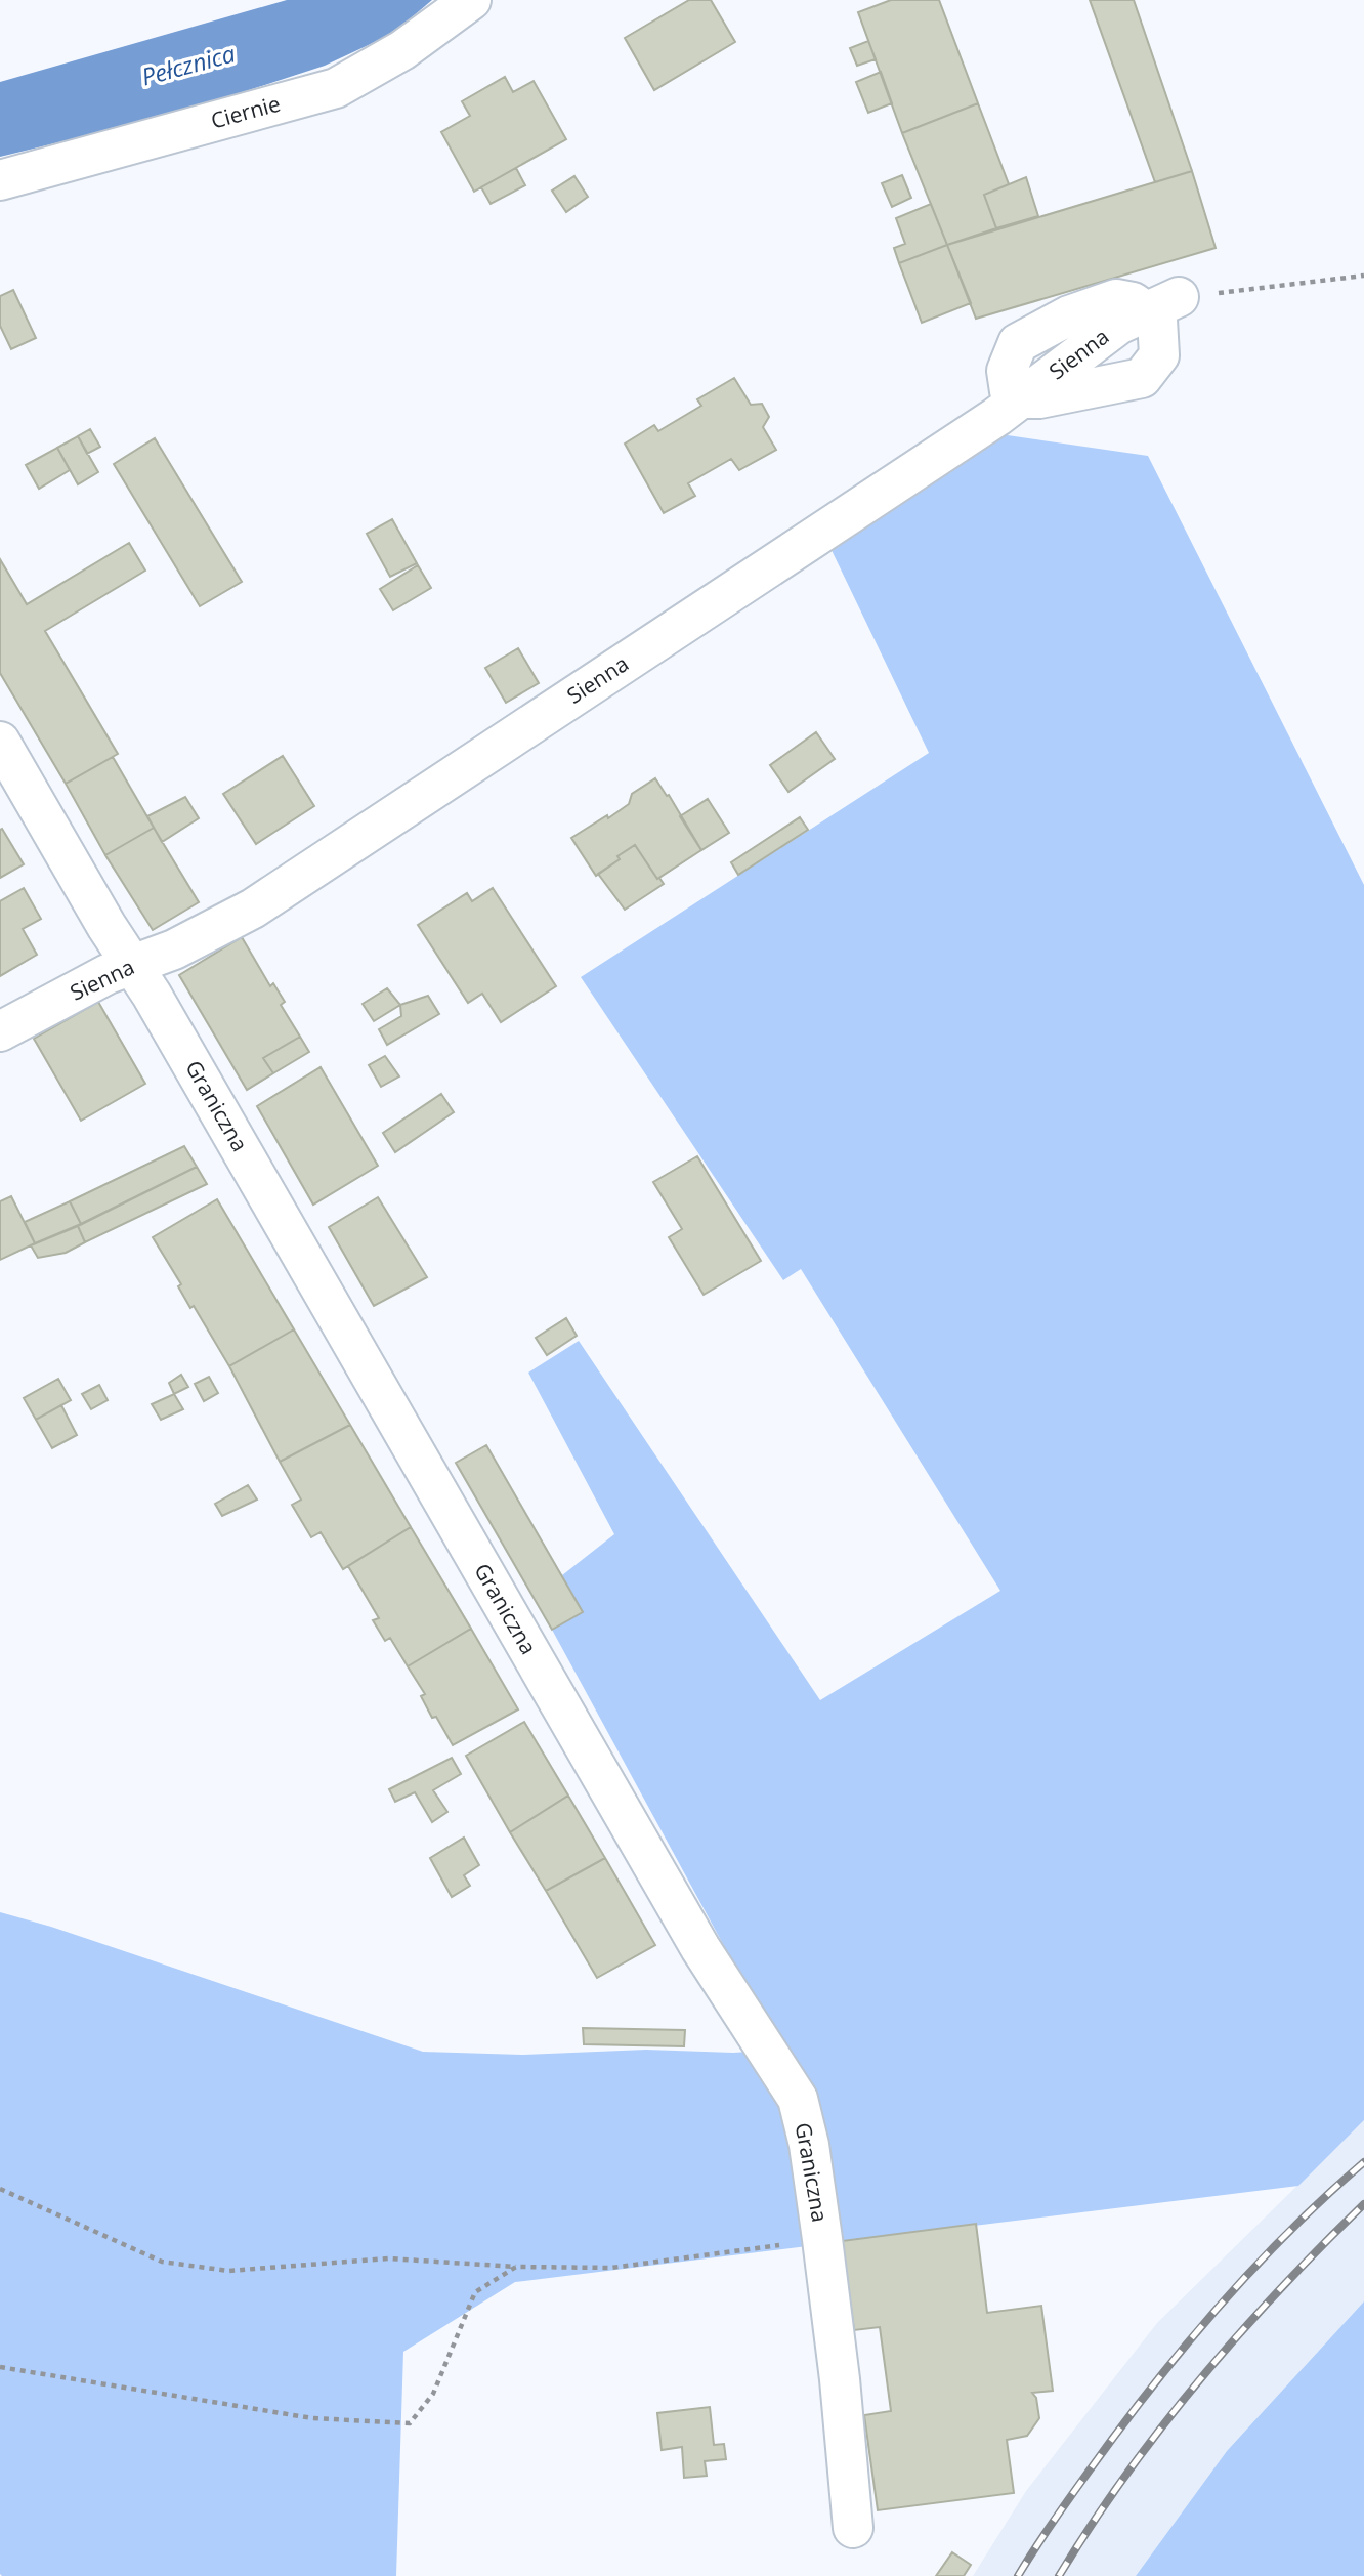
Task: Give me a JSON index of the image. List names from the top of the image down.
{
  "streets": {
    "street": ["Ciernie", "Sienna", "Graniczna"]
  },
  "crossings": [
    ["Sienna", "Graniczna"]
  ],
  "water": ["Pełcznica"]
}
